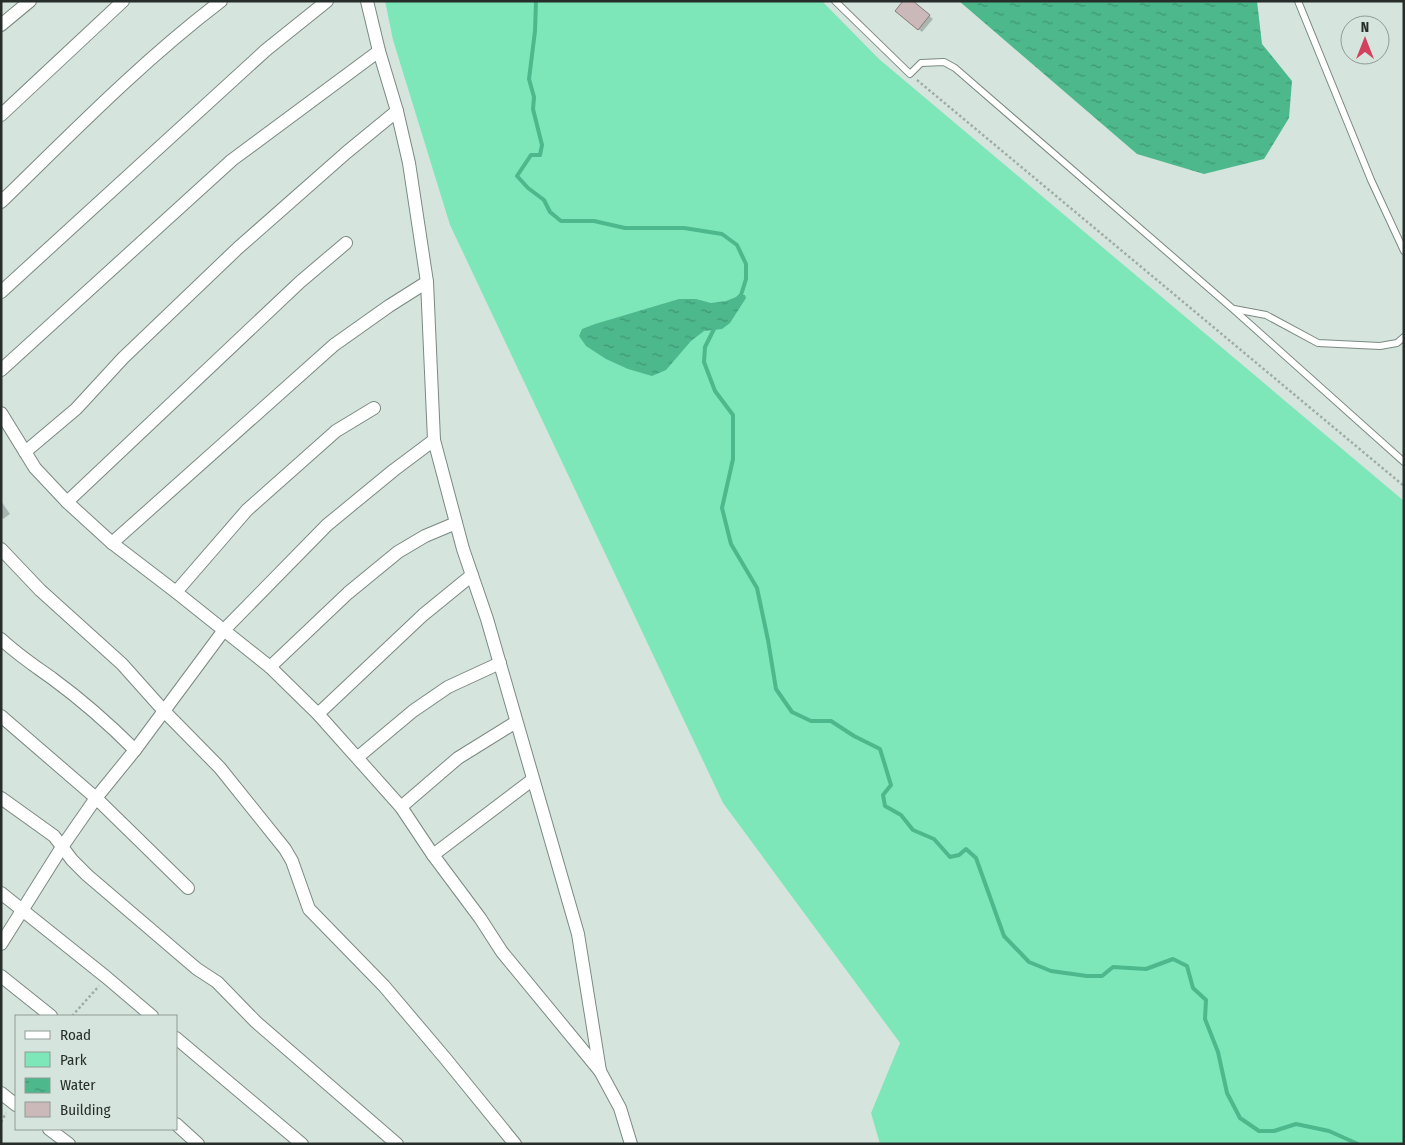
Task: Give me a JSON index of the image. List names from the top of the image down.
{
  "legend": [
    "Road",
    "Park",
    "Water",
    "Building"
  ],
  "north": "top"
}
